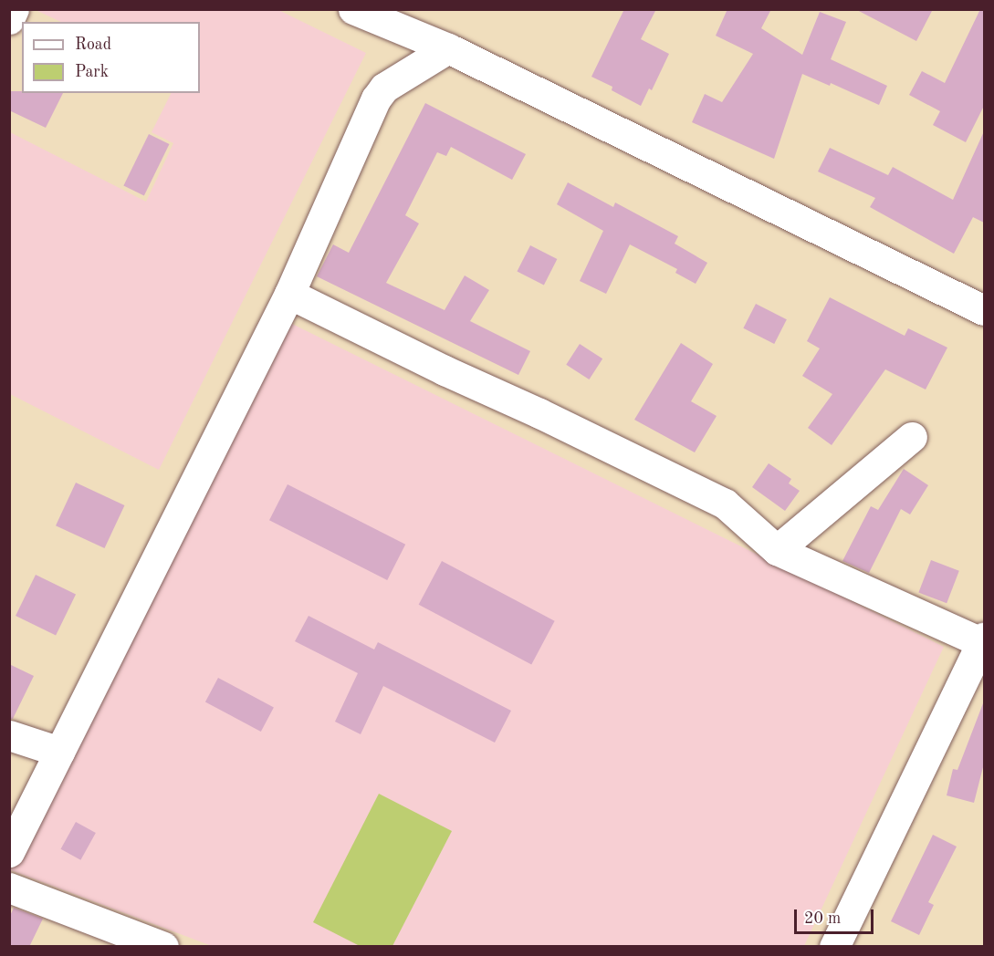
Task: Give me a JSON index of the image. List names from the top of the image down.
{
  "legend": ["Road", "Park"],
  "scale_bar": "20 m"
}
